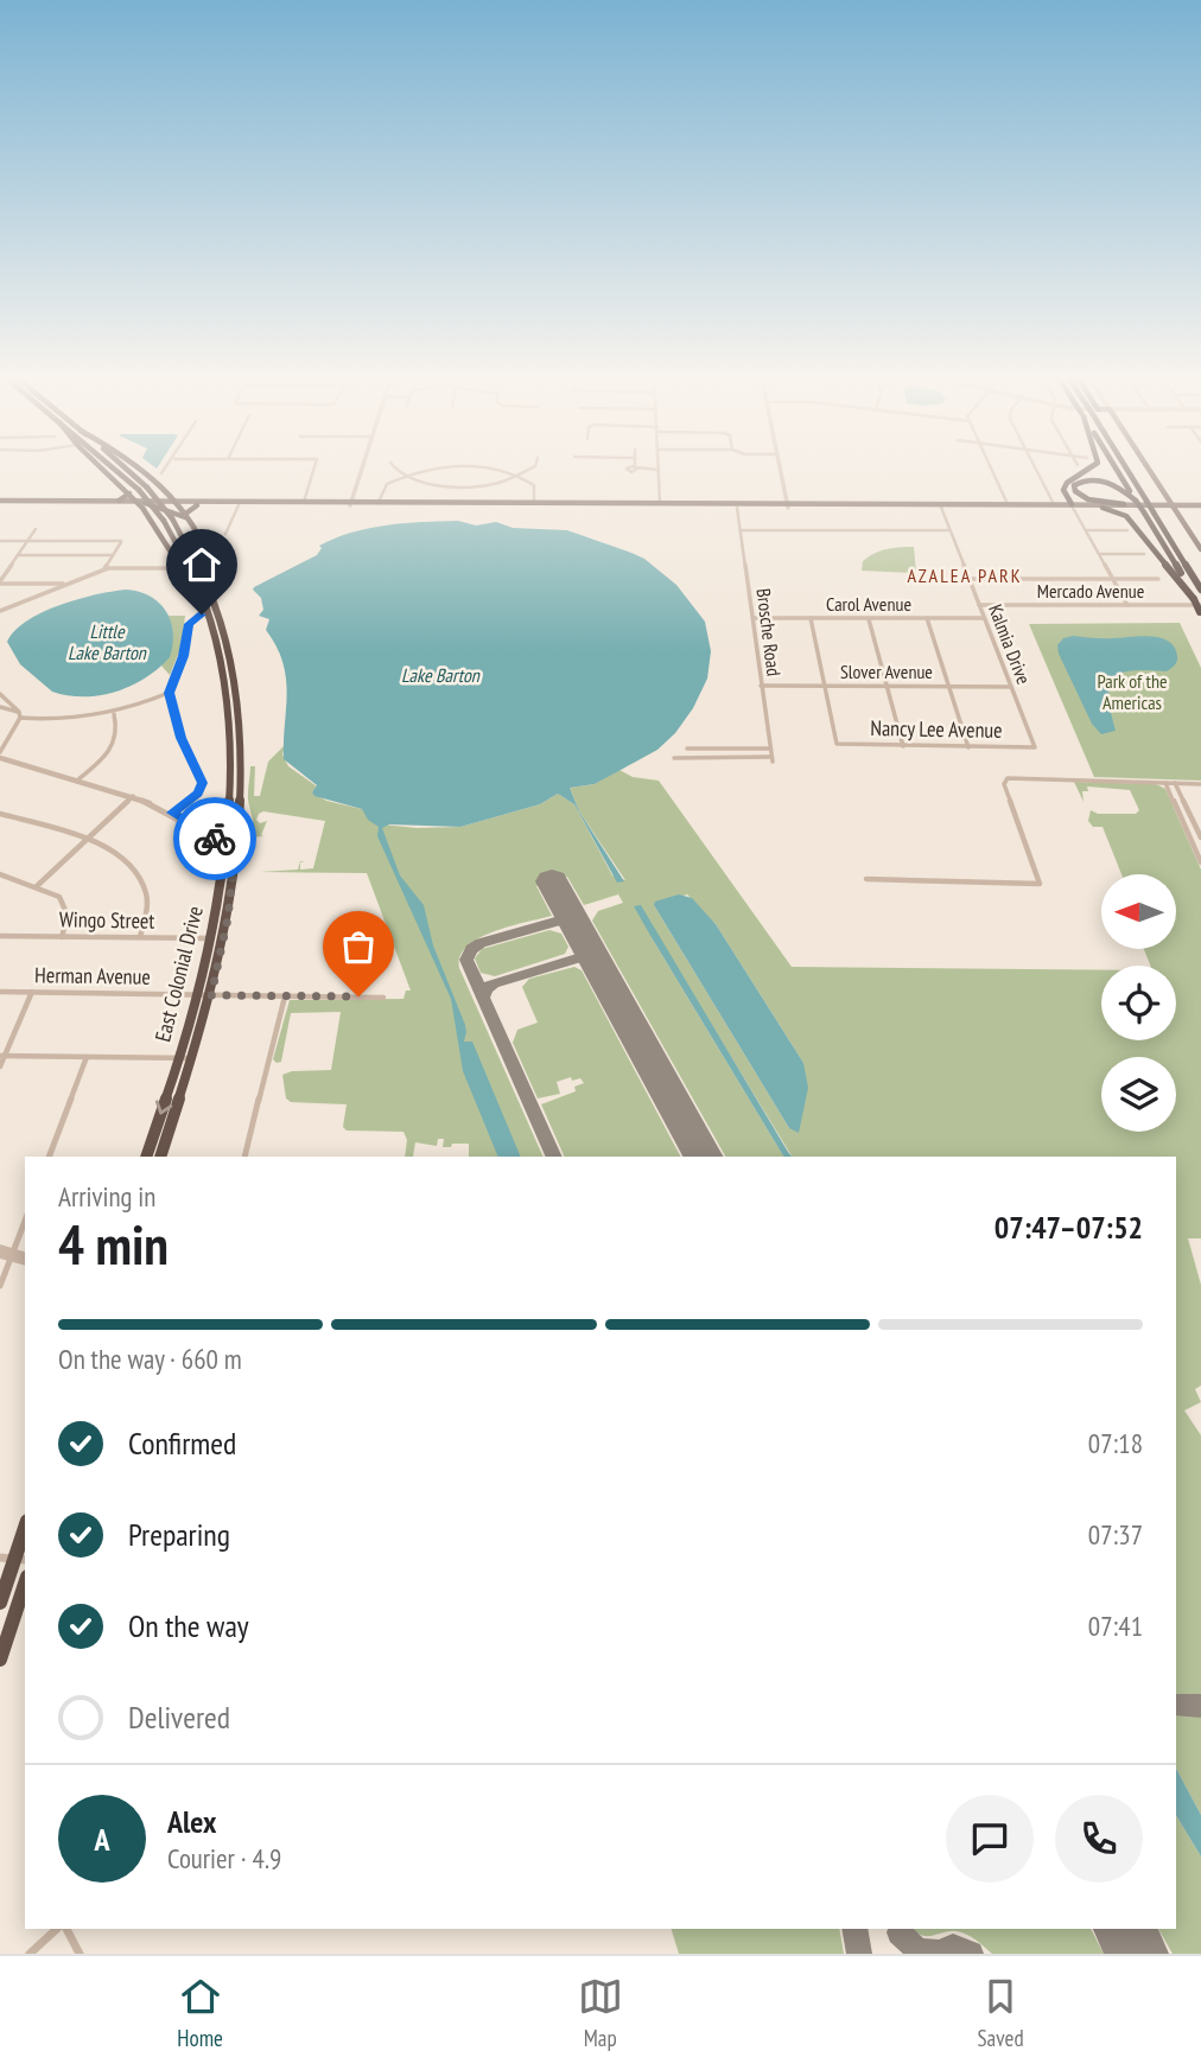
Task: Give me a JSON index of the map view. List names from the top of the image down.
{
  "streets": {
    "highway": ["East Colonial Drive"],
    "street": [
      "Mercado Avenue",
      "Carol Avenue",
      "Brosche Road",
      "Kalmia Drive",
      "Slover Avenue",
      "Nancy Lee Avenue",
      "Wingo Street",
      "Herman Avenue"
    ]
  },
  "crossings": [
    ["Mercado Avenue", "Kalmia Drive"],
    ["Carol Avenue", "Brosche Road"],
    ["Carol Avenue", "Kalmia Drive"],
    ["Brosche Road", "Slover Avenue"],
    ["Kalmia Drive", "Slover Avenue"],
    ["Kalmia Drive", "Nancy Lee Avenue"],
    ["Slover Avenue", "Nancy Lee Avenue"],
    ["Wingo Street", "East Colonial Drive"],
    ["East Colonial Drive", "Herman Avenue"]
  ],
  "districts": ["AZALEA PARK"],
  "water": ["Little Lake Barton", "Lake Barton"],
  "parks": ["Park of the Americas"],
  "north": "left",
  "page": {
    "heading": ["4 min", "Arriving in", "07:47–07:52"],
    "panel": ["Alex", "Courier · 4.9"],
    "bar": "On the way · 660 m",
    "list": [
      ["Confirmed", "07:18"],
      ["Preparing", "07:37"],
      ["On the way", "07:41"],
      "Delivered"
    ],
    "round": "A",
    "tabs": ["Home", "Map", "Saved"]
  }
}
